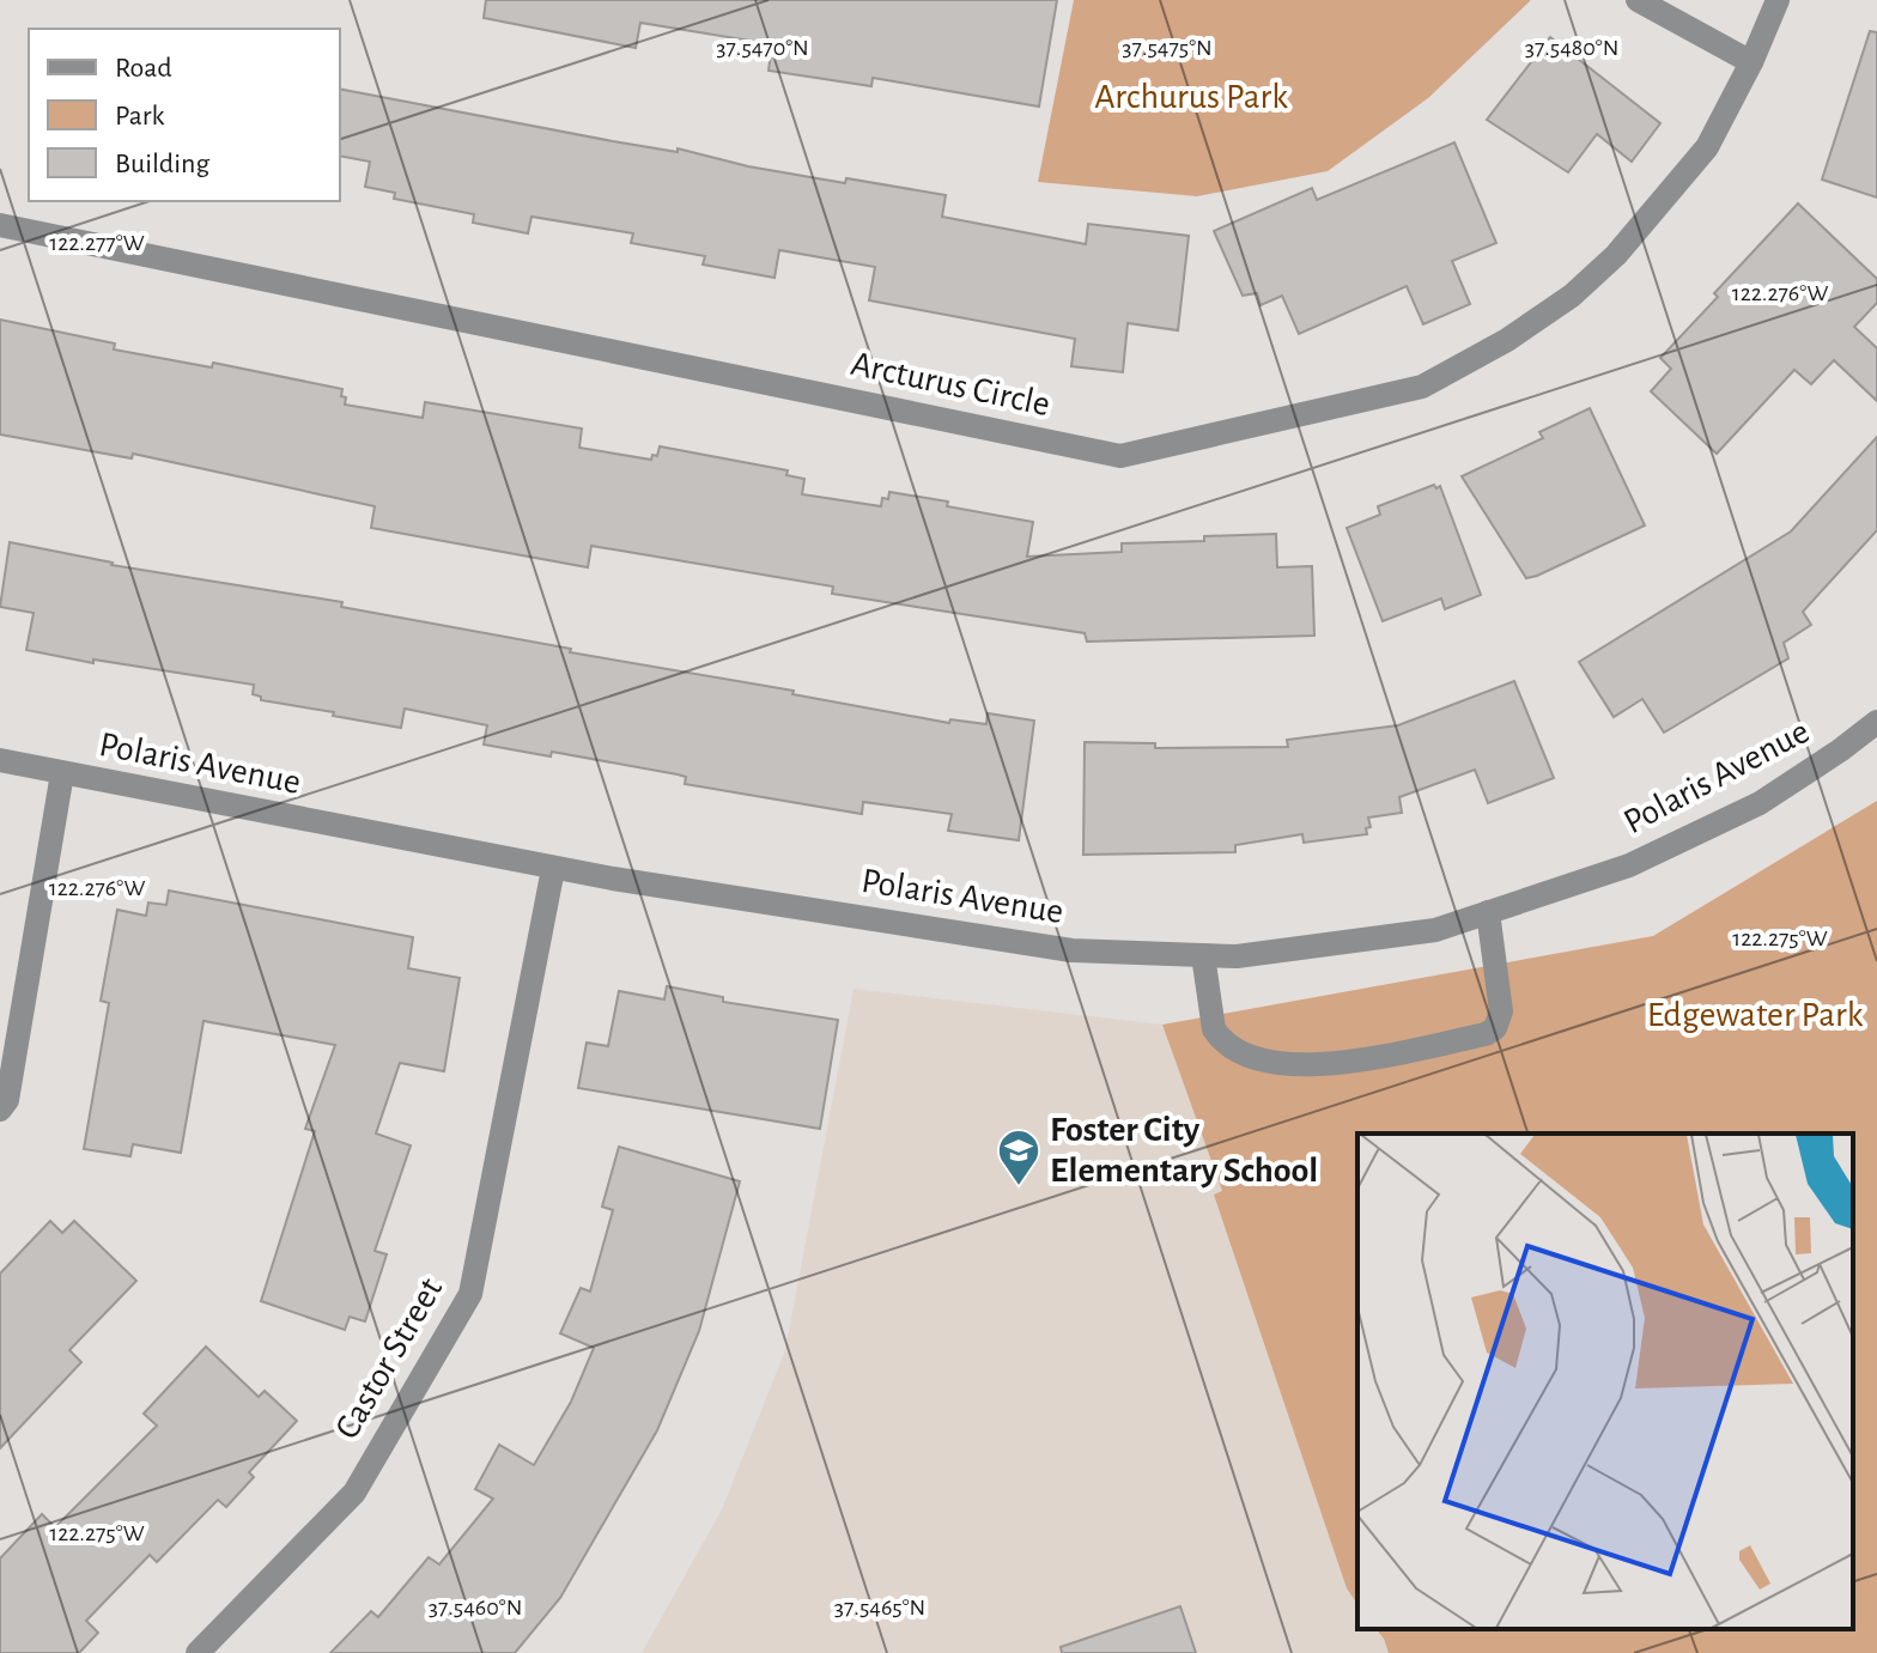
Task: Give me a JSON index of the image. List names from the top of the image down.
{
  "streets": {
    "street": ["Arcturus Circle", "Polaris Avenue", "Castor Street"]
  },
  "crossings": [
    ["Polaris Avenue", "Castor Street"]
  ],
  "parks": ["Archurus Park", "Edgewater Park"],
  "places": {
    "school or university": ["Foster City Elementary School"]
  },
  "legend": ["Road", "Park", "Building"],
  "coordinates": [
    "37.5470°N",
    "37.5475°N",
    "37.5480°N",
    "122.277°W",
    "122.276°W",
    "122.275°W",
    "37.5460°N",
    "37.5465°N"
  ]
}
